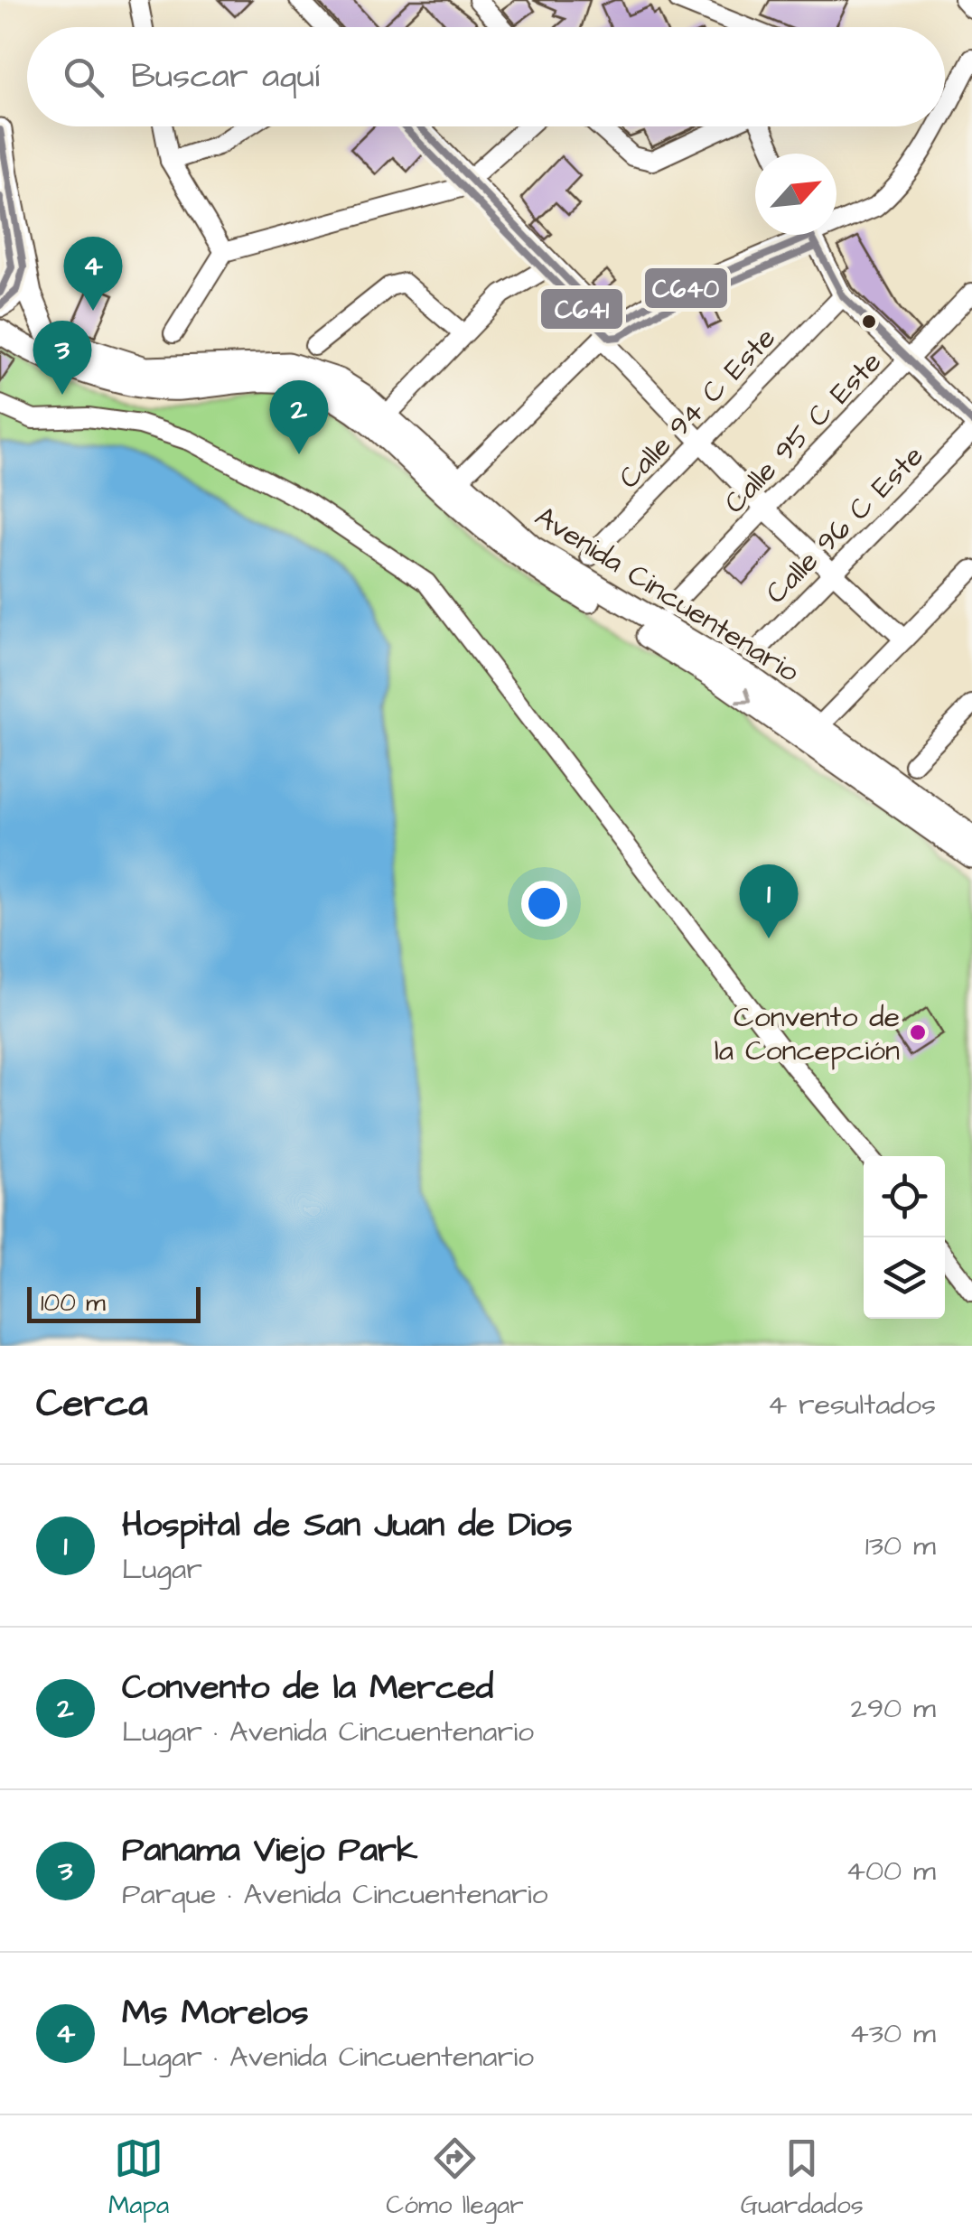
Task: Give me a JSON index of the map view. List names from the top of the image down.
{
  "streets": {
    "main road": ["Avenida Cincuentenario"],
    "street": ["Calle 94 C Este", "Calle 95 C Este", "Calle 96 C Este"]
  },
  "places": ["Convento de la Concepción"],
  "lines": ["transit line C640", "transit line C641"],
  "scale_bar": "100 m",
  "north": "top right",
  "page": {
    "search": "Buscar aquí",
    "pins": [
      "4",
      "3",
      "2",
      "1"
    ],
    "scale": "100 m",
    "heading": ["Cerca", "4 resultados"],
    "list": [
      {
        "mark": "1",
        "name": "Hospital de San Juan de Dios",
        "note": "Lugar",
        "value": "130 m"
      },
      {
        "mark": "2",
        "name": "Convento de la Merced",
        "note": "Lugar · Avenida Cincuentenario",
        "value": "290 m"
      },
      {
        "mark": "3",
        "name": "Panama Viejo Park",
        "note": "Parque · Avenida Cincuentenario",
        "value": "400 m"
      },
      {
        "mark": "4",
        "name": "Ms Morelos",
        "note": "Lugar · Avenida Cincuentenario",
        "value": "430 m"
      }
    ],
    "nav": ["Mapa", "Cómo llegar", "Guardados"]
  }
}
